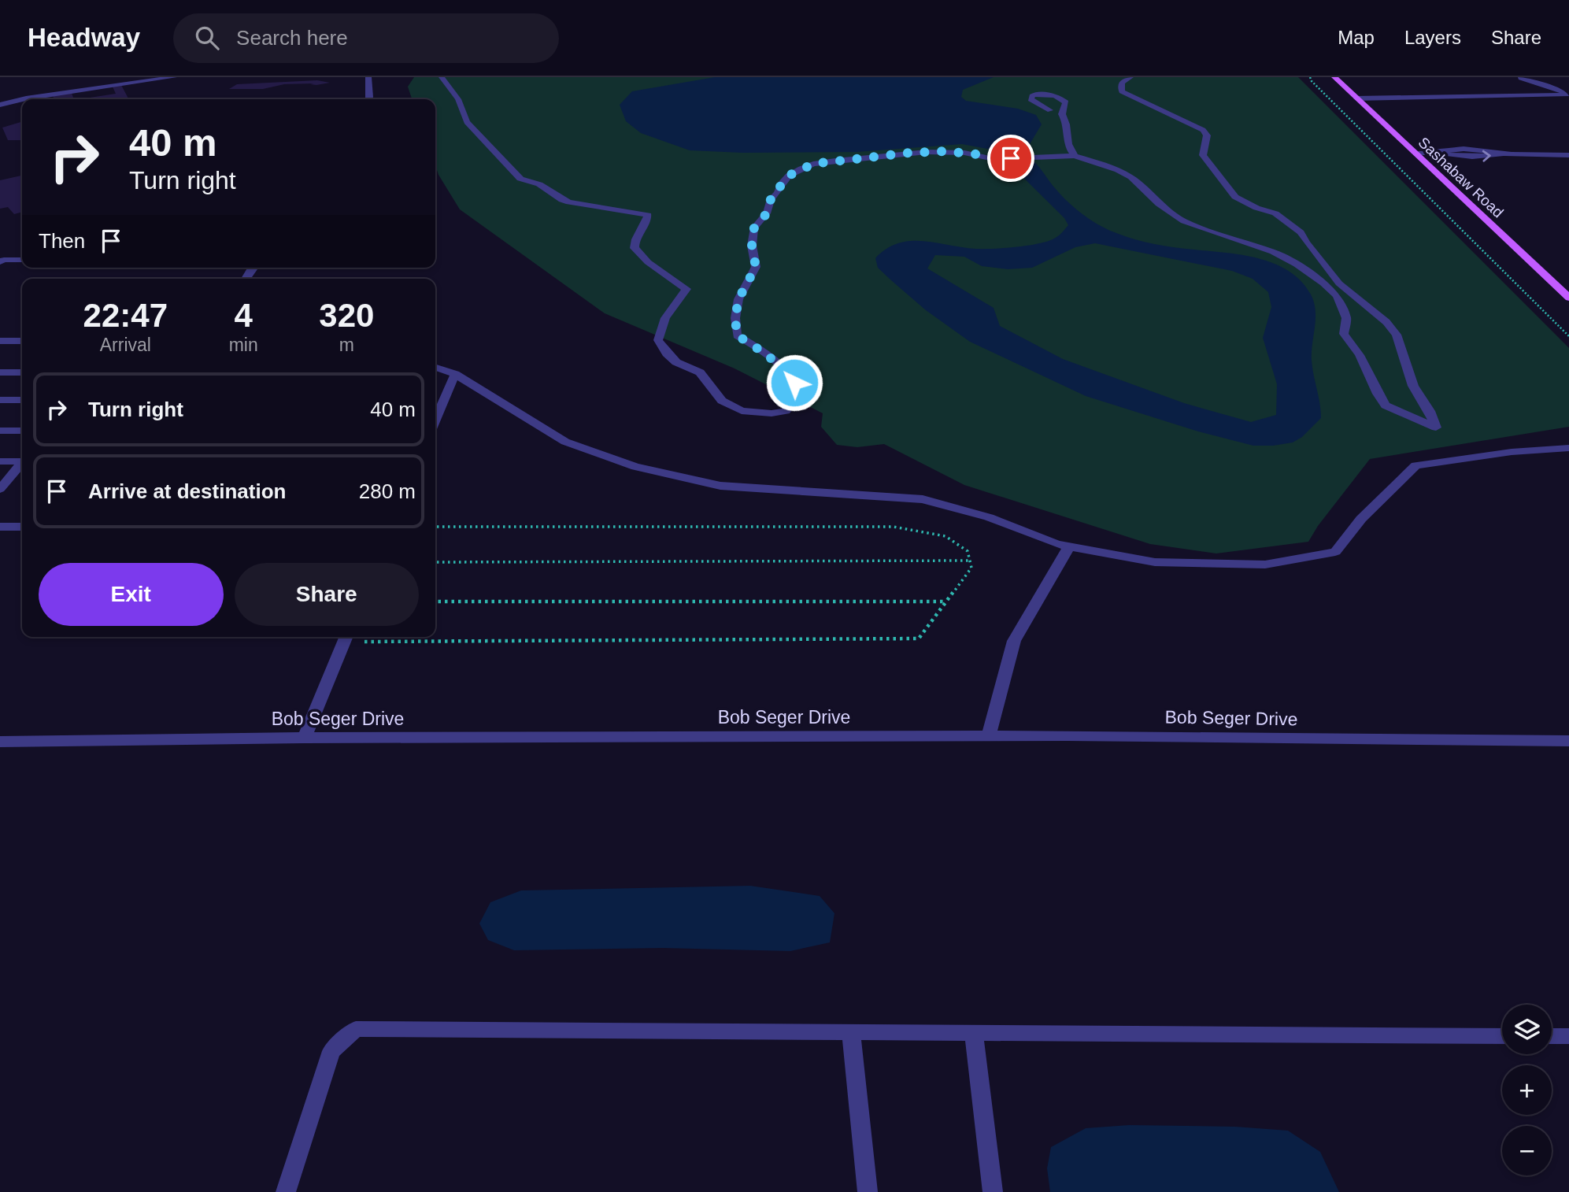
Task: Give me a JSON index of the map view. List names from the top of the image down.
{
  "streets": {
    "main road": ["Sashabaw Road"],
    "lane": ["Bob Seger Drive"]
  },
  "page": {
    "header": "Headway",
    "search": "Search here",
    "nav": ["Map", "Layers", "Share"],
    "turn": ["40 m", "Turn right"],
    "then": "Then",
    "eta": [
      "22:47",
      "Arrival",
      "4",
      "min",
      "320",
      "m"
    ],
    "list": [
      {
        "name": "Turn right",
        "value": "40 m"
      },
      {
        "name": "Arrive at destination",
        "value": "280 m"
      }
    ],
    "buttons": ["Exit", "Share"],
    "map_buttons": ["+", "−"]
  }
}
